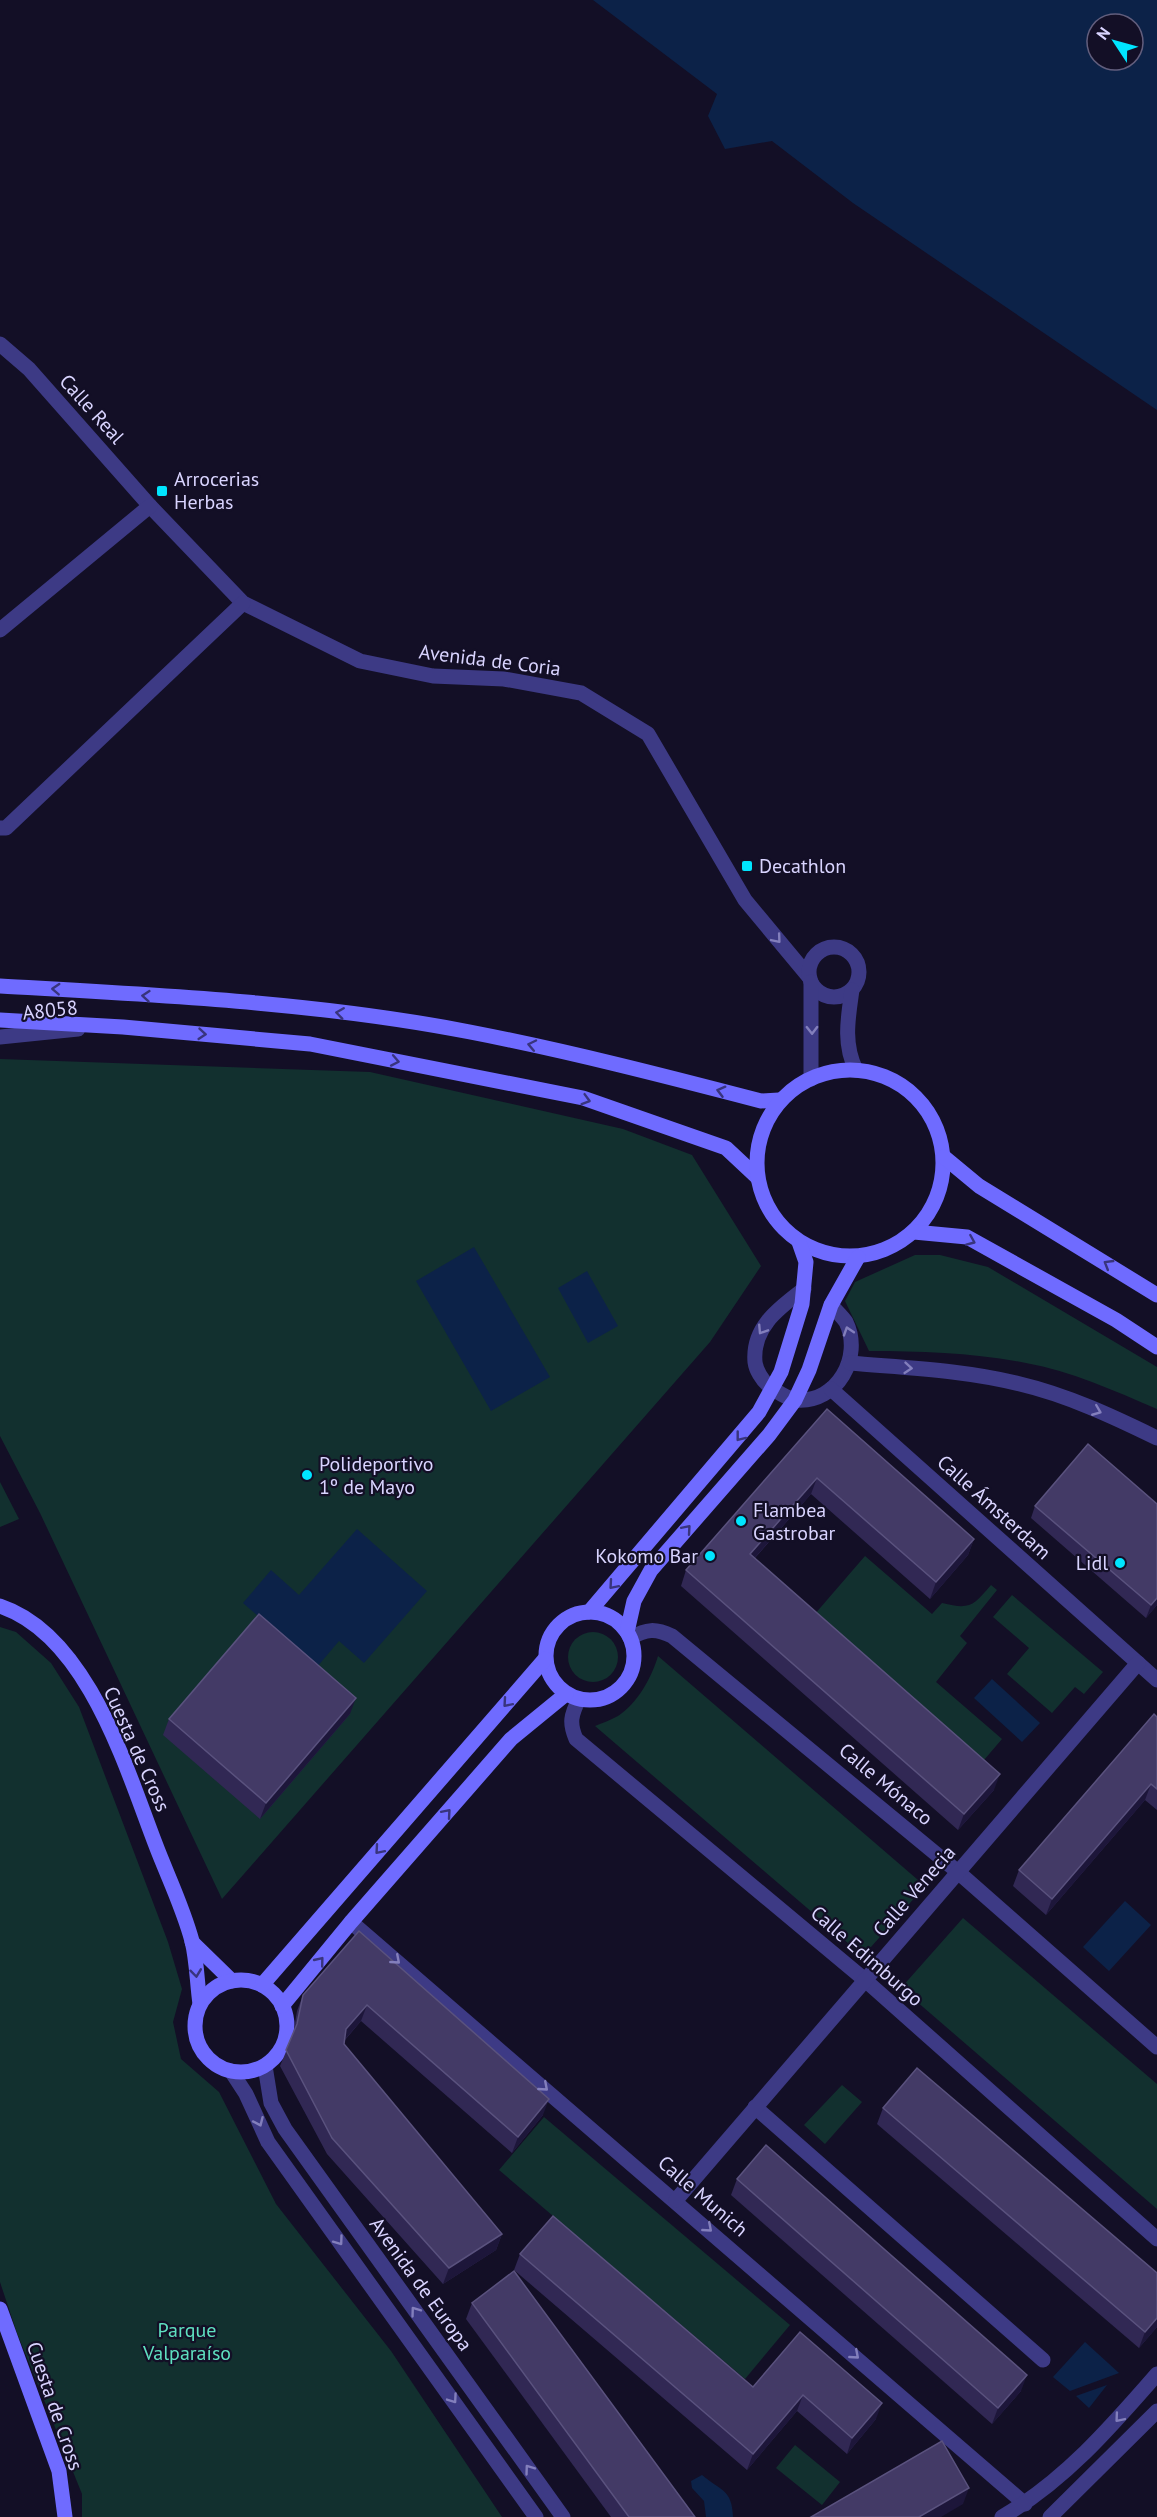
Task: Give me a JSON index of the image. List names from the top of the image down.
{
  "streets": {
    "street": [
      "Calle Real",
      "Avenida de Coria",
      "A8058",
      "Calle Ámsterdam",
      "Cuesta de Cross",
      "Calle Mónaco",
      "Calle Venecia",
      "Calle Edimburgo",
      "Calle Munich",
      "Avenida de Europa"
    ]
  },
  "crossings": [
    ["Calle Real", "Avenida de Coria"],
    ["Calle Ámsterdam", "Calle Venecia"],
    ["Cuesta de Cross", "Avenida de Europa"],
    ["Calle Mónaco", "Calle Venecia"],
    ["Calle Mónaco", "Calle Edimburgo"],
    ["Calle Venecia", "Calle Edimburgo"],
    ["Calle Venecia", "Calle Munich"]
  ],
  "one_way": ["Avenida de Coria"],
  "parks": ["Parque Valparaíso"],
  "places": {
    "transit": ["Arrocerias Herbas", "Decathlon"],
    "other": [
      "Polideportivo 1º de Mayo",
      "Flambea Gastrobar",
      "Kokomo Bar",
      "Lidl"
    ]
  },
  "north": "top left"
}
